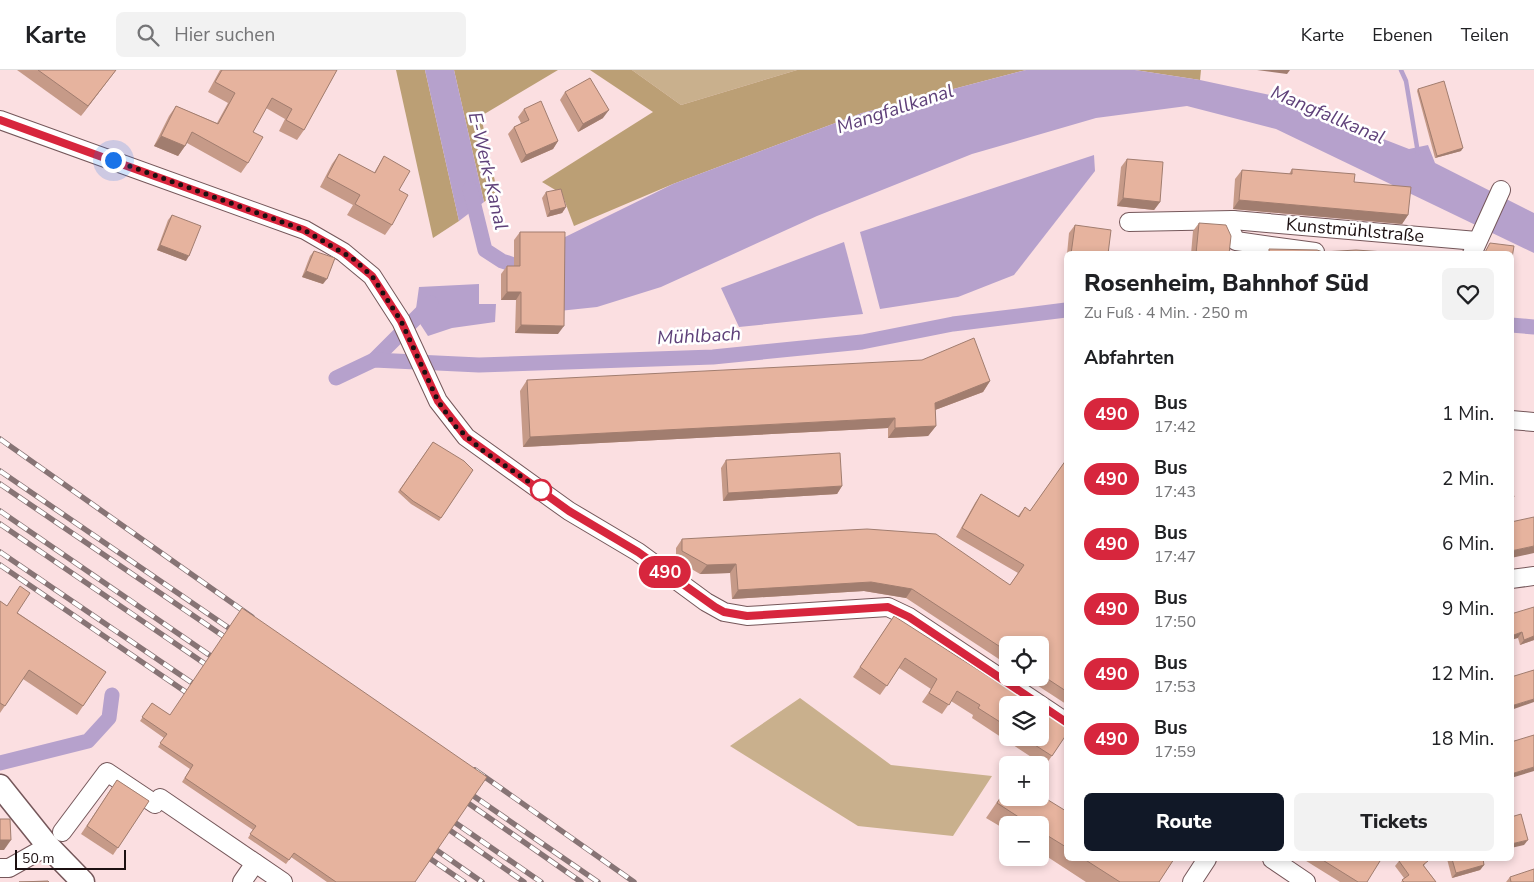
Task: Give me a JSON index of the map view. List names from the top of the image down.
{
  "streets": {
    "street": ["Kunstmühlstraße"]
  },
  "water": ["Mangfallkanal", "E-Werk-Kanal", "Mühlbach"],
  "lines": ["bus line 490"],
  "scale_bar": "50 m",
  "page": {
    "header": "Karte",
    "search": "Hier suchen",
    "nav": ["Karte", "Ebenen", "Teilen"],
    "on_map": "490",
    "heading": [
      ["Rosenheim, Bahnhof Süd", "Zu Fuß · 4 Min. · 250 m"],
      "Abfahrten"
    ],
    "list": [
      {
        "mark": "490",
        "name": "Bus",
        "note": "17:42",
        "value": "1 Min."
      },
      {
        "mark": "490",
        "name": "Bus",
        "note": "17:43",
        "value": "2 Min."
      },
      {
        "mark": "490",
        "name": "Bus",
        "note": "17:47",
        "value": "6 Min."
      },
      {
        "mark": "490",
        "name": "Bus",
        "note": "17:50",
        "value": "9 Min."
      },
      {
        "mark": "490",
        "name": "Bus",
        "note": "17:53",
        "value": "12 Min."
      },
      {
        "mark": "490",
        "name": "Bus",
        "note": "17:59",
        "value": "18 Min."
      }
    ],
    "map_buttons": ["+", "−"],
    "buttons": ["Route", "Tickets"],
    "scale": "50 m"
  }
}
